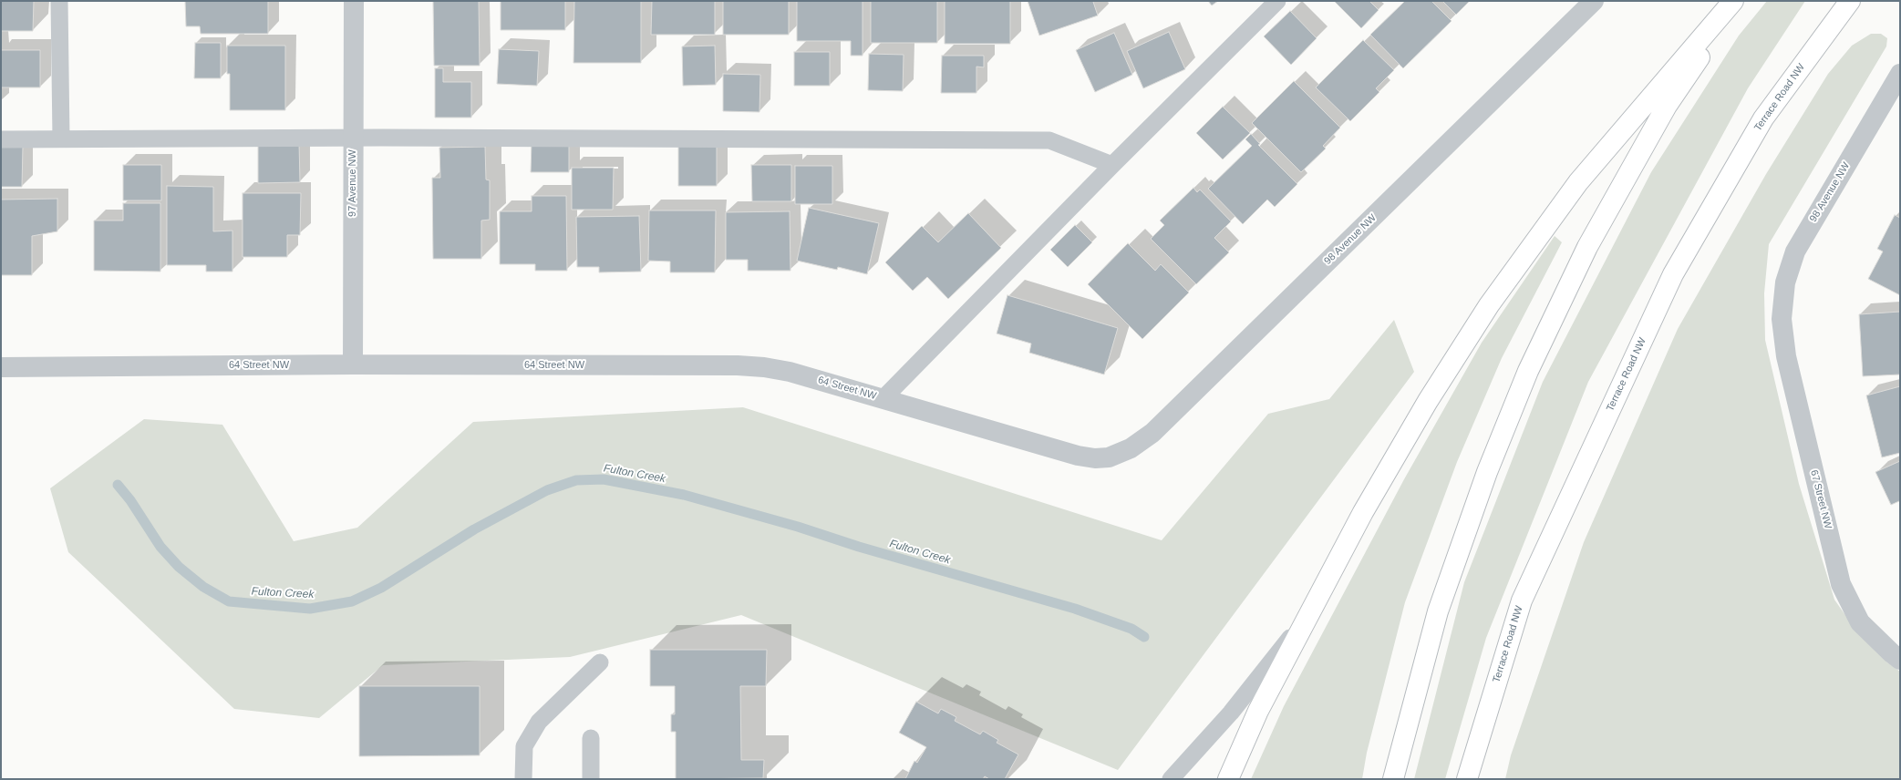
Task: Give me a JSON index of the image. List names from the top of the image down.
{
  "streets": {
    "main road": ["Terrace Road NW"],
    "street": [
      "97 Avenue NW",
      "98 Avenue NW",
      "64 Street NW",
      "67 Street NW"
    ]
  },
  "crossings": [
    ["97 Avenue NW", "64 Street NW"],
    ["98 Avenue NW", "64 Street NW"],
    ["98 Avenue NW", "67 Street NW"]
  ],
  "water": ["Fulton Creek"]
}
